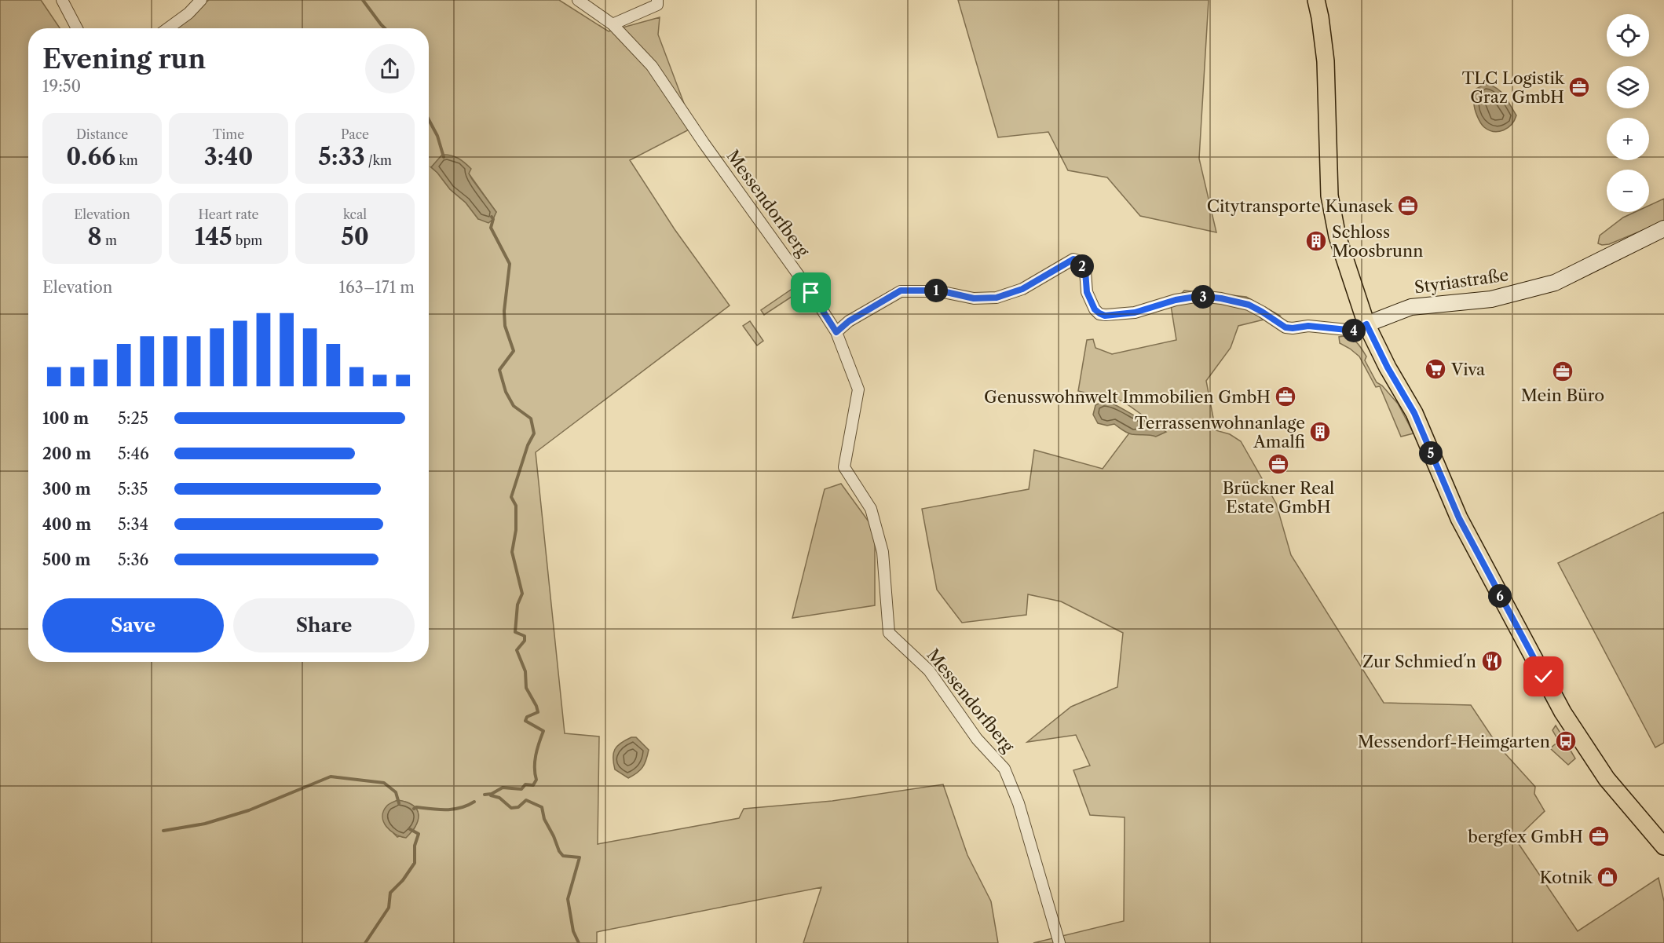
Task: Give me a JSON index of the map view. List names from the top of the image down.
{
  "streets": {
    "street": ["Messendorfberg", "Styriastraße"]
  },
  "places": {
    "office": [
      "TLC Logistik Graz GmbH",
      "Citytransporte Kunasek",
      "Mein Büro",
      "Genusswohnwelt Immobilien GmbH",
      "Brückner Real Estate GmbH",
      "bergfex GmbH"
    ],
    "building": ["Schloss Moosbrunn", "Terrassenwohnanlage Amalfi"],
    "supermarket": ["Viva"],
    "restaurant": ["Zur Schmied´n"],
    "bus stop": ["Messendorf-Heimgarten"],
    "shop": ["Kotnik"]
  },
  "page": {
    "map_buttons": ["+", "−"],
    "heading": ["Evening run", "19:50"],
    "stats": [
      ["Distance", "0.66 km"],
      ["Time", "3:40"],
      ["Pace", "5:33 /km"],
      ["Elevation", "8 m"],
      ["Heart rate", "145 bpm"],
      ["kcal", "50"]
    ],
    "pins": [
      "2",
      "1",
      "3",
      "4",
      "5",
      "6"
    ],
    "chart": ["Elevation", "163–171 m"],
    "list": [
      {
        "name": "100 m",
        "note": "5:25"
      },
      {
        "name": "200 m",
        "note": "5:46"
      },
      {
        "name": "300 m",
        "note": "5:35"
      },
      {
        "name": "400 m",
        "note": "5:34"
      },
      {
        "name": "500 m",
        "note": "5:36"
      }
    ],
    "buttons": ["Save", "Share"]
  }
}
